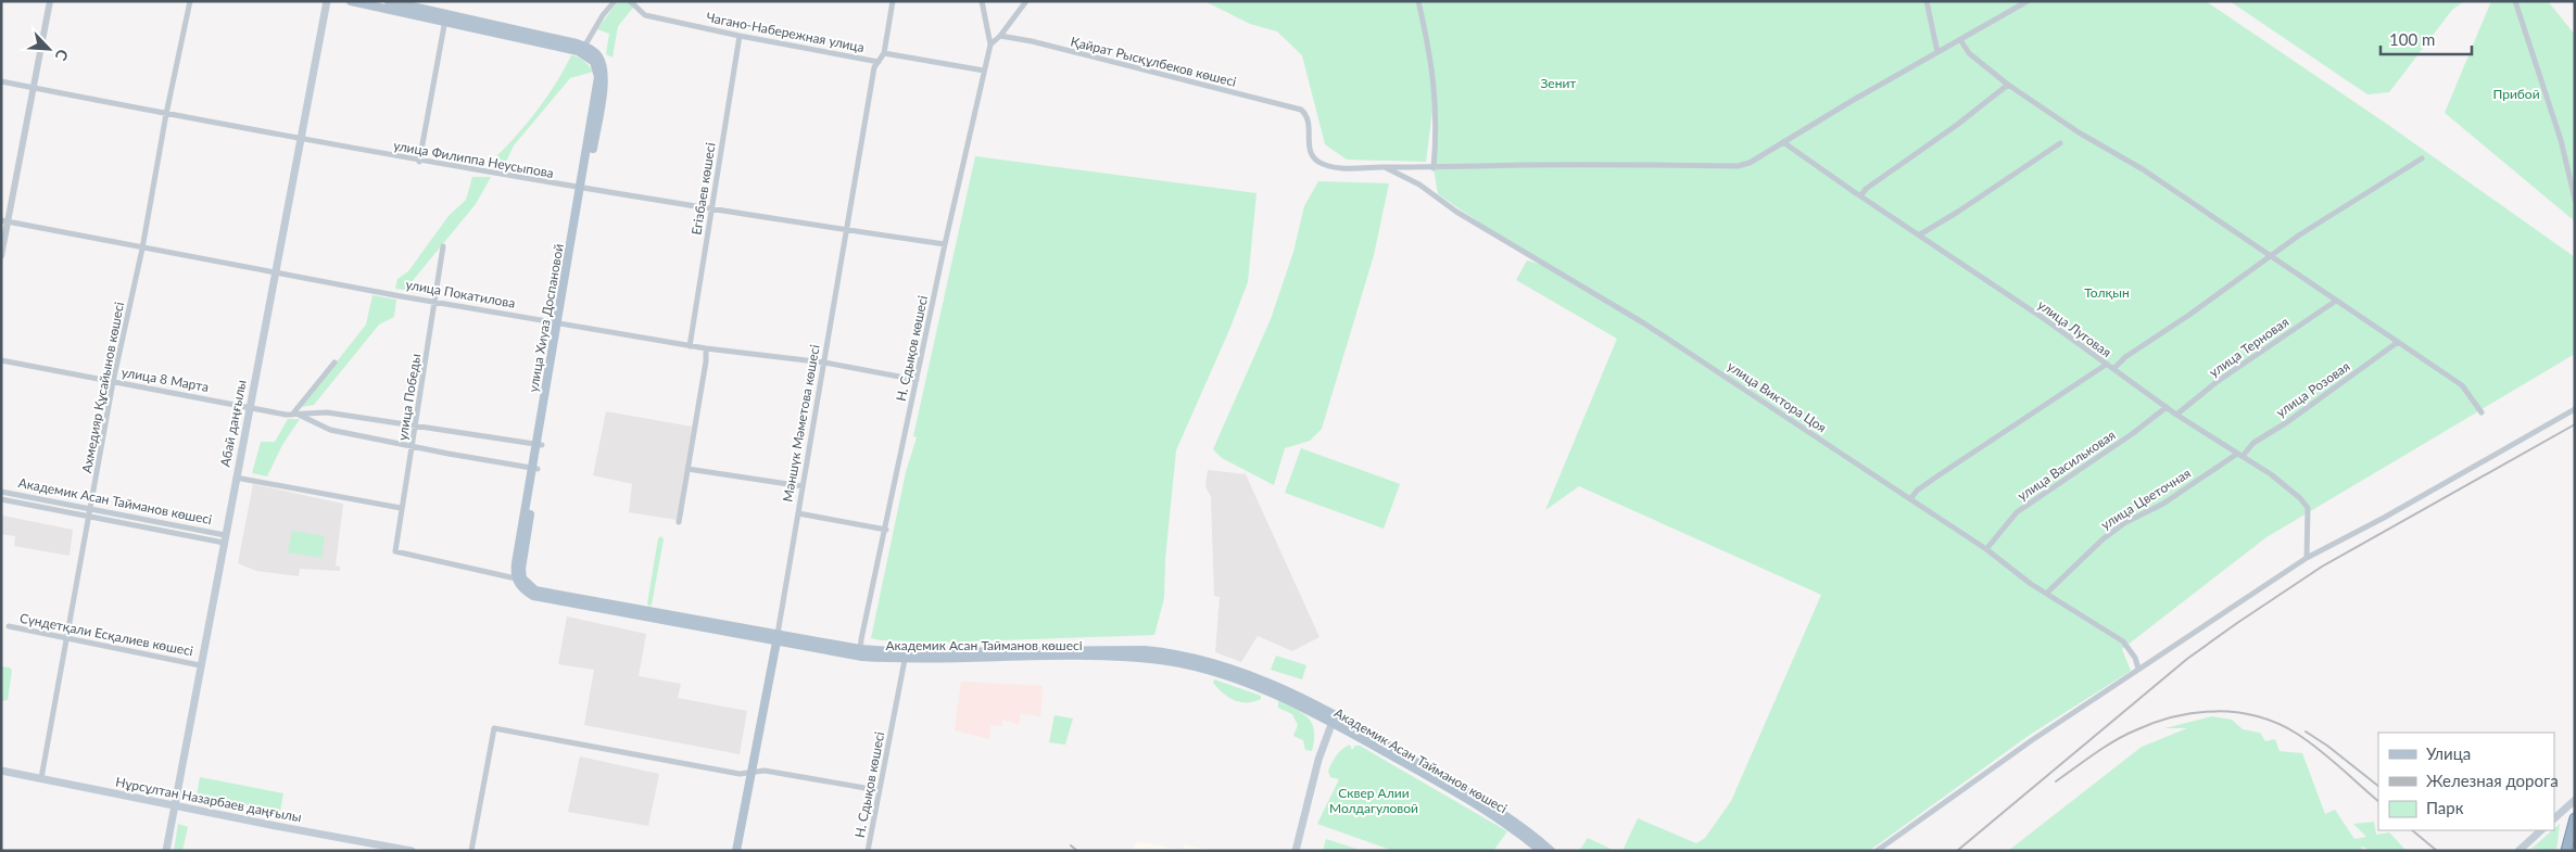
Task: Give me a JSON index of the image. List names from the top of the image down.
{
  "streets": {
    "main road": [
      "улица Хиуаз Доспановой",
      "Абай даңғылы",
      "Мәншүк Мәметова көшесі",
      "Академик Асан Тайманов көшесі",
      "Нұрсұлтан Назарбаев даңғылы"
    ],
    "street": [
      "Чагано-Набережная улица",
      "Қайрат Рысқұлбеков көшесі",
      "улица Филиппа Неусыпова",
      "Егізбаев көшесі",
      "улица Покатилова",
      "улица Луговая",
      "улица Терновая",
      "Н. Сдықов көшесі",
      "улица 8 Марта",
      "Ахмедияр Құсайынов көшесі",
      "улица Розовая",
      "улица Победы",
      "улица Виктора Цоя",
      "улица Васильковая",
      "улица Цветочная",
      "Сүндетқали Есқалиев көшесі"
    ]
  },
  "crossings": [
    ["Чагано-Набережная улица", "Егізбаев көшесі"],
    ["Чагано-Набережная улица", "Мәншүк Мәметова көшесі"],
    ["Қайрат Рысқұлбеков көшесі", "улица Виктора Цоя"],
    ["улица Филиппа Неусыпова", "Егізбаев көшесі"],
    ["улица Филиппа Неусыпова", "улица Хиуаз Доспановой"],
    ["улица Филиппа Неусыпова", "Н. Сдықов көшесі"],
    ["улица Филиппа Неусыпова", "Ахмедияр Құсайынов көшесі"],
    ["улица Филиппа Неусыпова", "Абай даңғылы"],
    ["улица Филиппа Неусыпова", "Мәншүк Мәметова көшесі"],
    ["Егізбаев көшесі", "улица Покатилова"],
    ["улица Покатилова", "улица Хиуаз Доспановой"],
    ["улица Покатилова", "Н. Сдықов көшесі"],
    ["улица Покатилова", "Ахмедияр Құсайынов көшесі"],
    ["улица Покатилова", "улица Победы"],
    ["улица Покатилова", "Абай даңғылы"],
    ["улица Покатилова", "Мәншүк Мәметова көшесі"],
    ["улица Хиуаз Доспановой", "улица 8 Марта"],
    ["улица Хиуаз Доспановой", "Академик Асан Тайманов көшесі"],
    ["улица Луговая", "улица Терновая"],
    ["улица Луговая", "улица Розовая"],
    ["улица Луговая", "улица Васильковая"],
    ["улица Луговая", "улица Цветочная"],
    ["Н. Сдықов көшесі", "Академик Асан Тайманов көшесі"],
    ["улица 8 Марта", "Ахмедияр Құсайынов көшесі"],
    ["улица 8 Марта", "улица Победы"],
    ["улица 8 Марта", "Абай даңғылы"],
    ["Ахмедияр Құсайынов көшесі", "Академик Асан Тайманов көшесі"],
    ["Ахмедияр Құсайынов көшесі", "Сүндетқали Есқалиев көшесі"],
    ["Ахмедияр Құсайынов көшесі", "Нұрсұлтан Назарбаев даңғылы"],
    ["улица Розовая", "улица Цветочная"],
    ["улица Победы", "Академик Асан Тайманов көшесі"],
    ["улица Виктора Цоя", "улица Васильковая"],
    ["улица Виктора Цоя", "улица Цветочная"],
    ["Абай даңғылы", "Академик Асан Тайманов көшесі"],
    ["Абай даңғылы", "Сүндетқали Есқалиев көшесі"],
    ["Абай даңғылы", "Нұрсұлтан Назарбаев даңғылы"],
    ["Мәншүк Мәметова көшесі", "Академик Асан Тайманов көшесі"]
  ],
  "parks": [
    "Зенит",
    "Прибой",
    "Толқын",
    "Сквер Алии Молдагуловой"
  ],
  "legend": ["Улица", "Железная дорога", "Парк"],
  "scale_bar": "100 m",
  "north": "bottom right"
}
